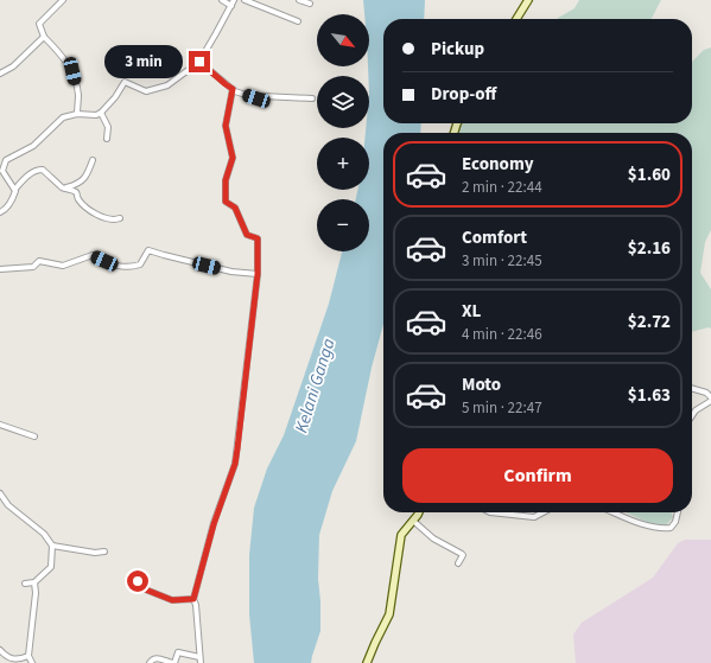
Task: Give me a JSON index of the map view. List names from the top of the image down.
{
  "water": ["Kelani Ganga"],
  "north": "bottom right",
  "page": {
    "map_buttons": ["+", "−"],
    "banner": ["Pickup", "Drop-off"],
    "bubble": "3 min",
    "list": [
      {
        "name": "Economy",
        "note": "2 min · 22:44",
        "value": "$1.60"
      },
      {
        "name": "Comfort",
        "note": "3 min · 22:45",
        "value": "$2.16"
      },
      {
        "name": "XL",
        "note": "4 min · 22:46",
        "value": "$2.72"
      },
      {
        "name": "Moto",
        "note": "5 min · 22:47",
        "value": "$1.63"
      }
    ],
    "buttons": "Confirm"
  }
}
